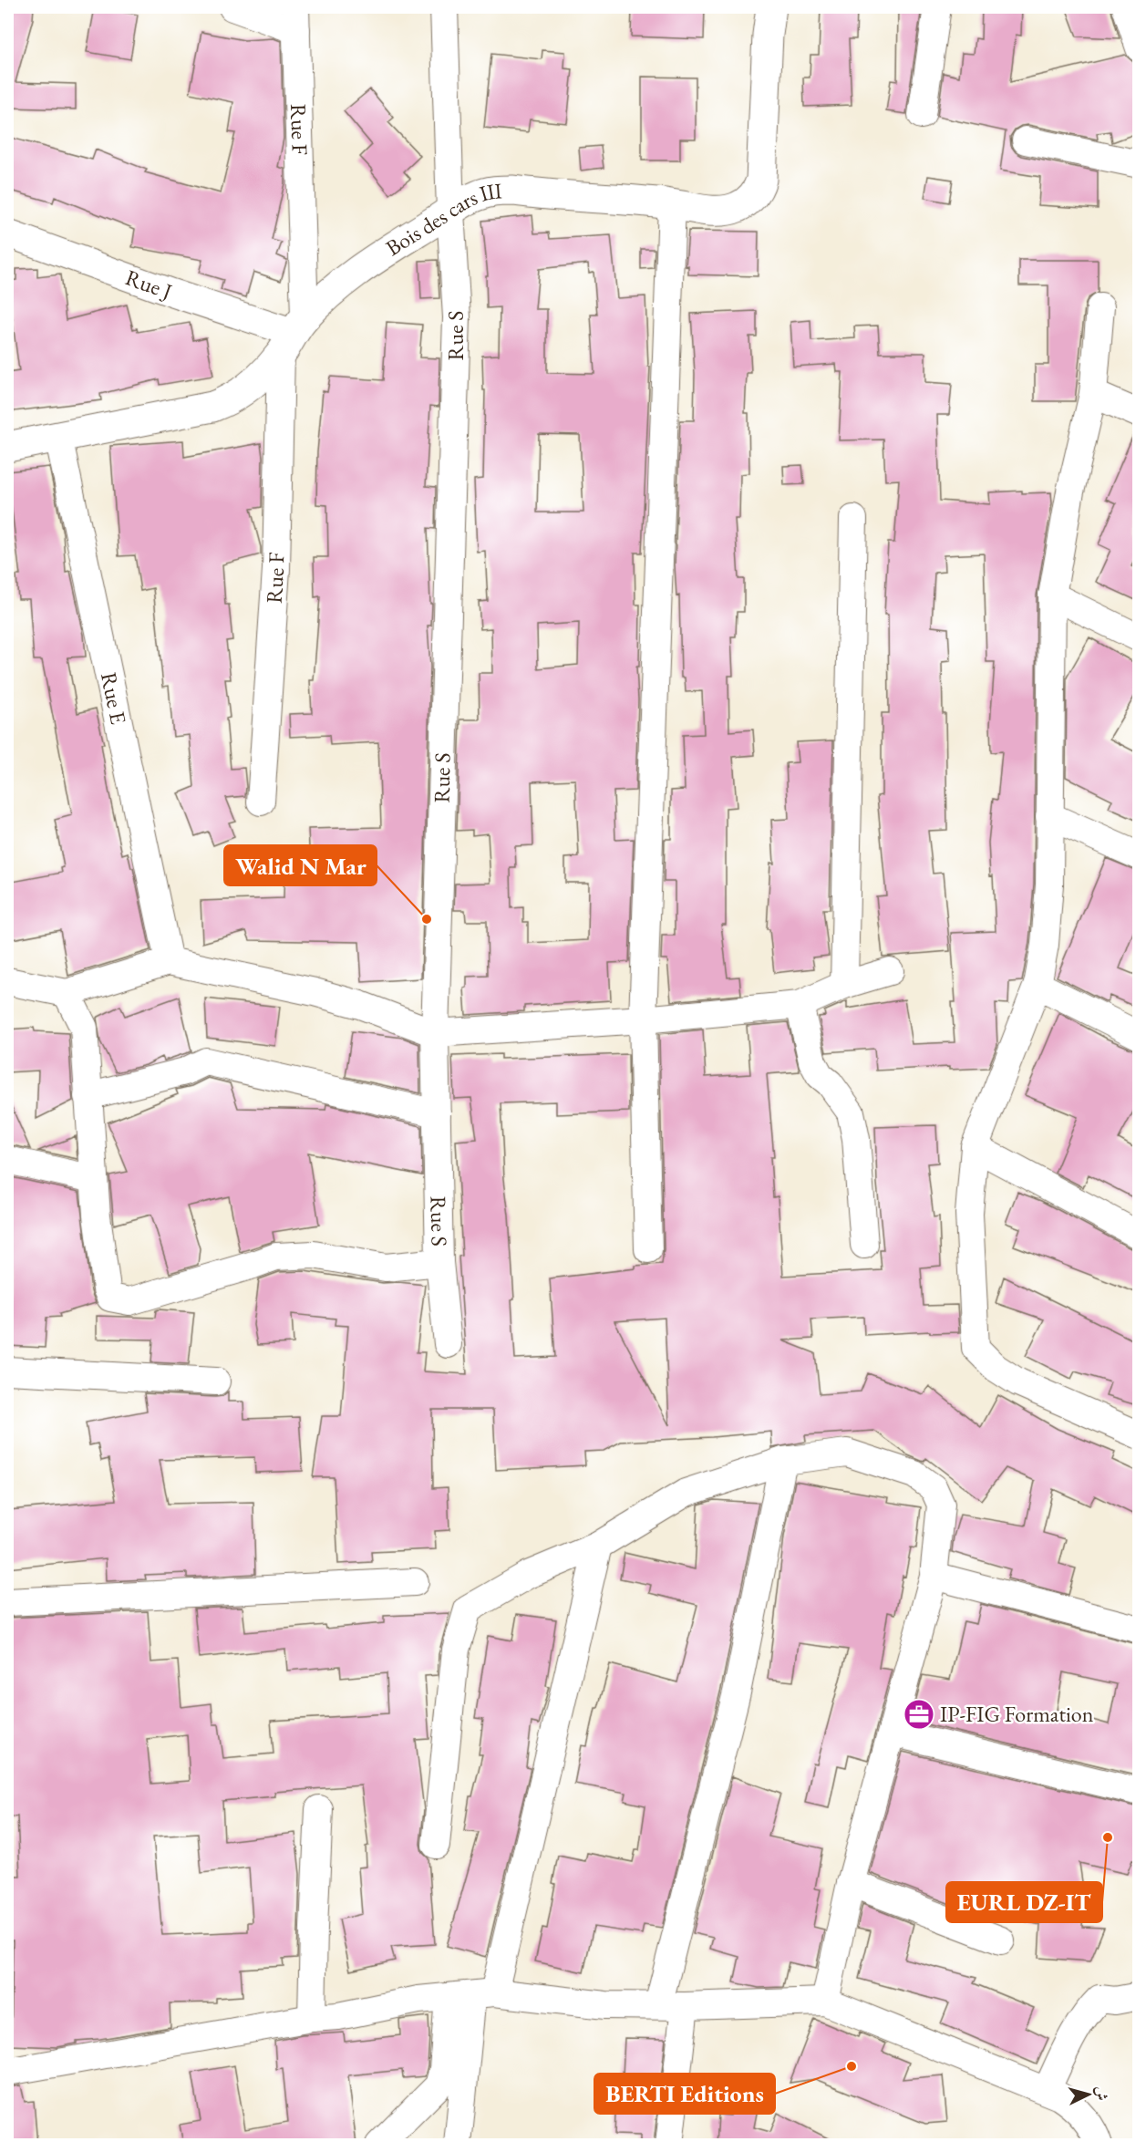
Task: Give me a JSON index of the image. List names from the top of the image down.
{
  "streets": {
    "street": [
      "Rue F",
      "Bois des cars III",
      "Rue J",
      "Rue S",
      "Rue E"
    ]
  },
  "crossings": [
    ["Rue F", "Bois des cars III"],
    ["Rue F", "Rue J"],
    ["Bois des cars III", "Rue J"],
    ["Bois des cars III", "Rue S"],
    ["Bois des cars III", "Rue E"]
  ],
  "places": {
    "other": ["Walid N Mar", "EURL DZ-IT", "BERTI Editions"],
    "office": ["IP-FIG Formation"]
  },
  "north": "right"
}
